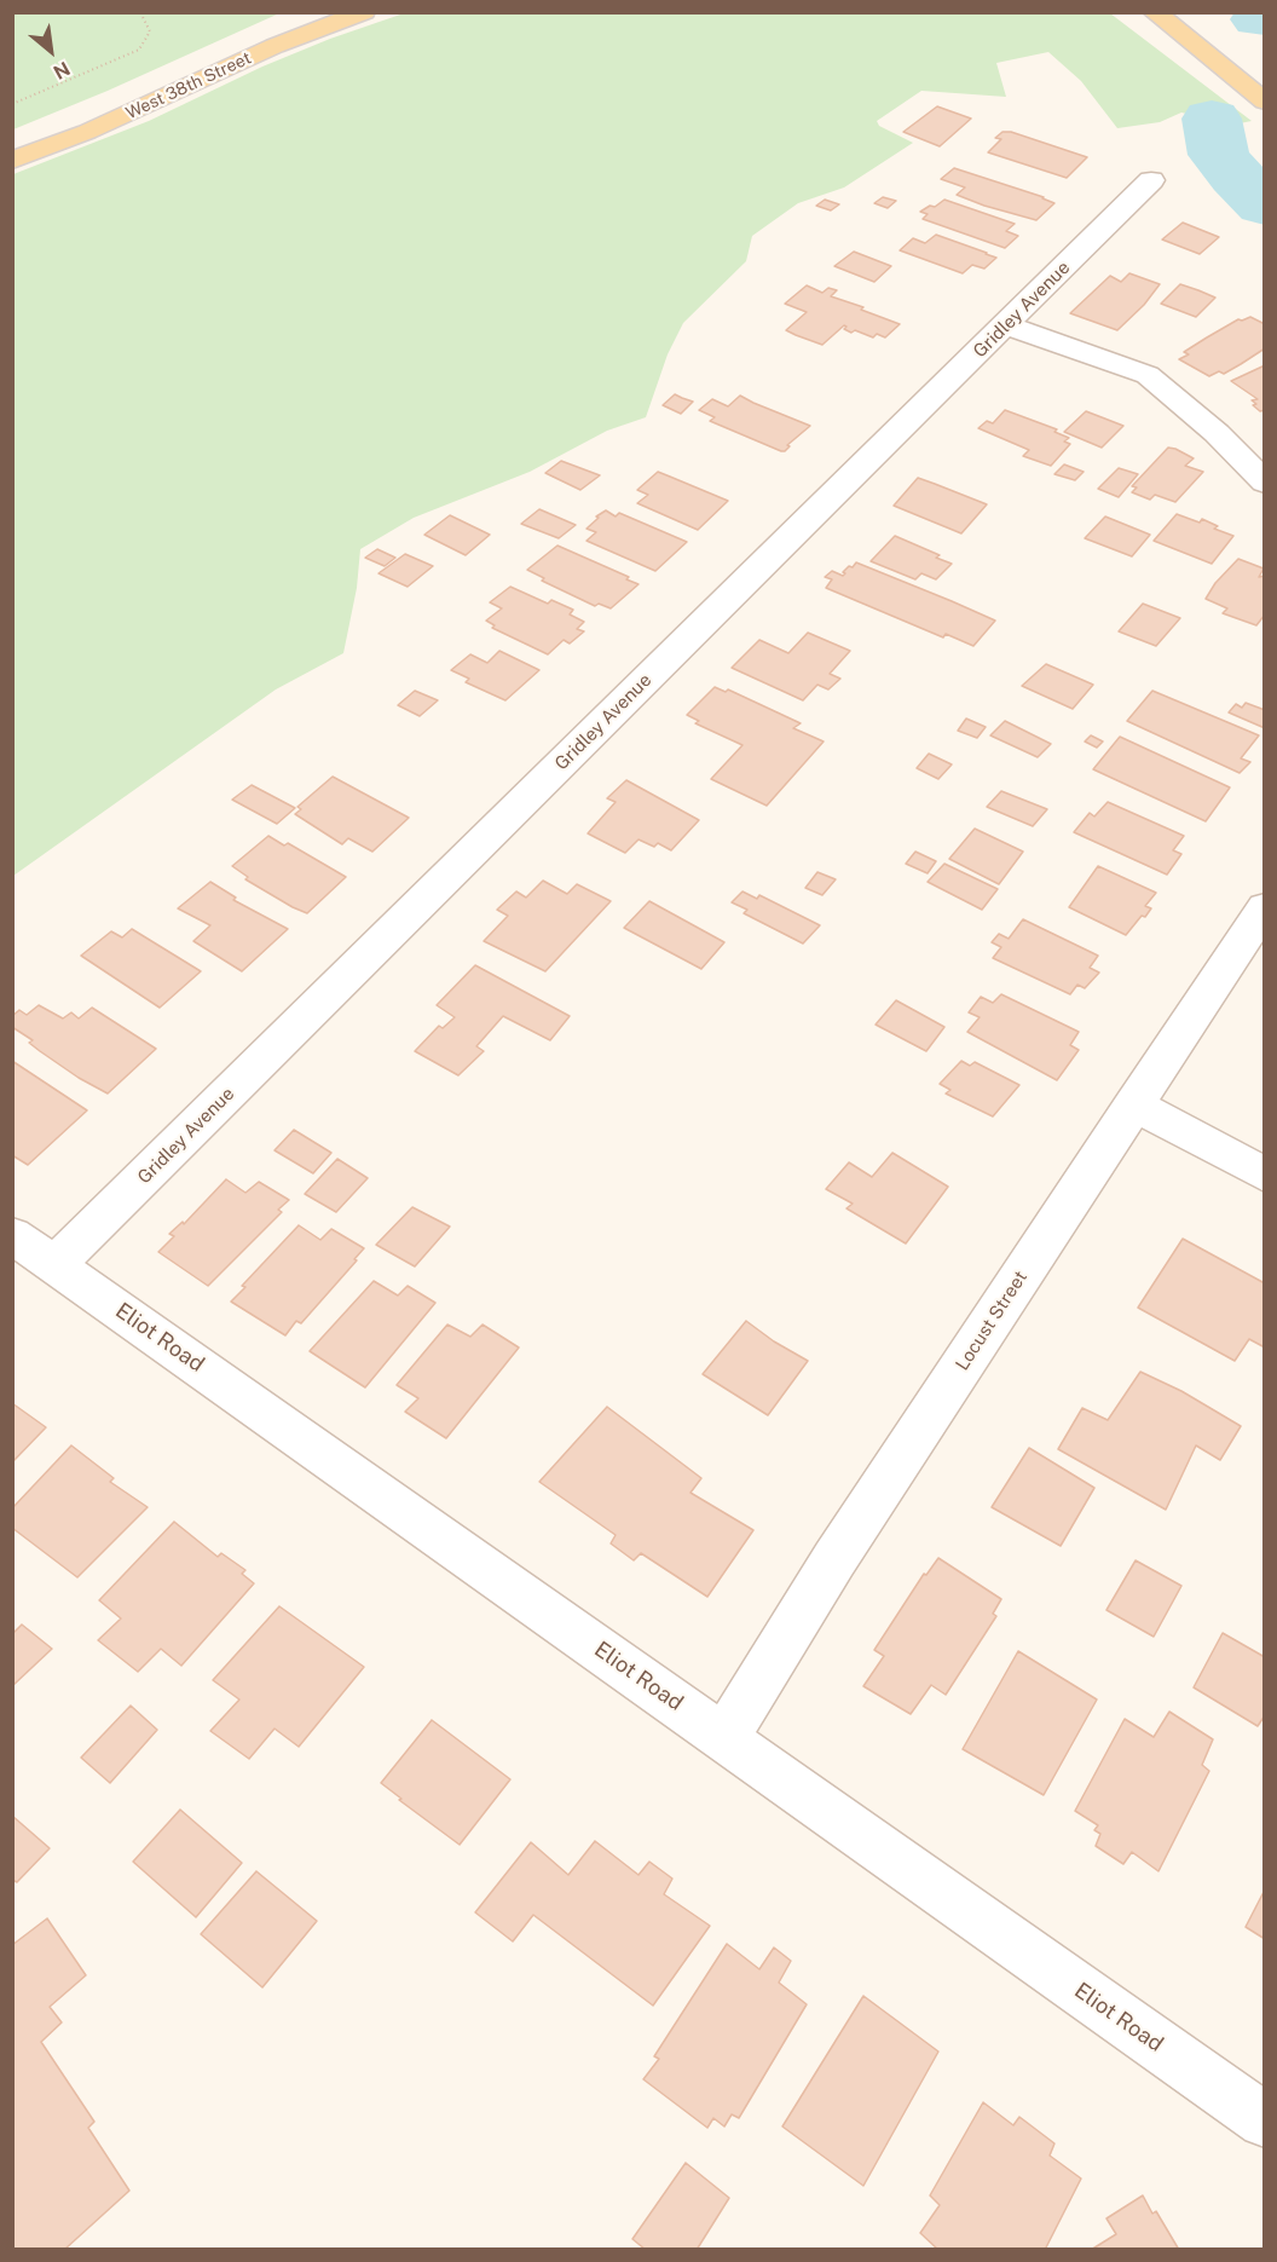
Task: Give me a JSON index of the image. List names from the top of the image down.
{
  "streets": {
    "main road": ["West 38th Street"],
    "street": ["Gridley Avenue", "Locust Street", "Eliot Road"]
  },
  "crossings": [
    ["Gridley Avenue", "Eliot Road"],
    ["Locust Street", "Eliot Road"]
  ],
  "north": "bottom right"
}
